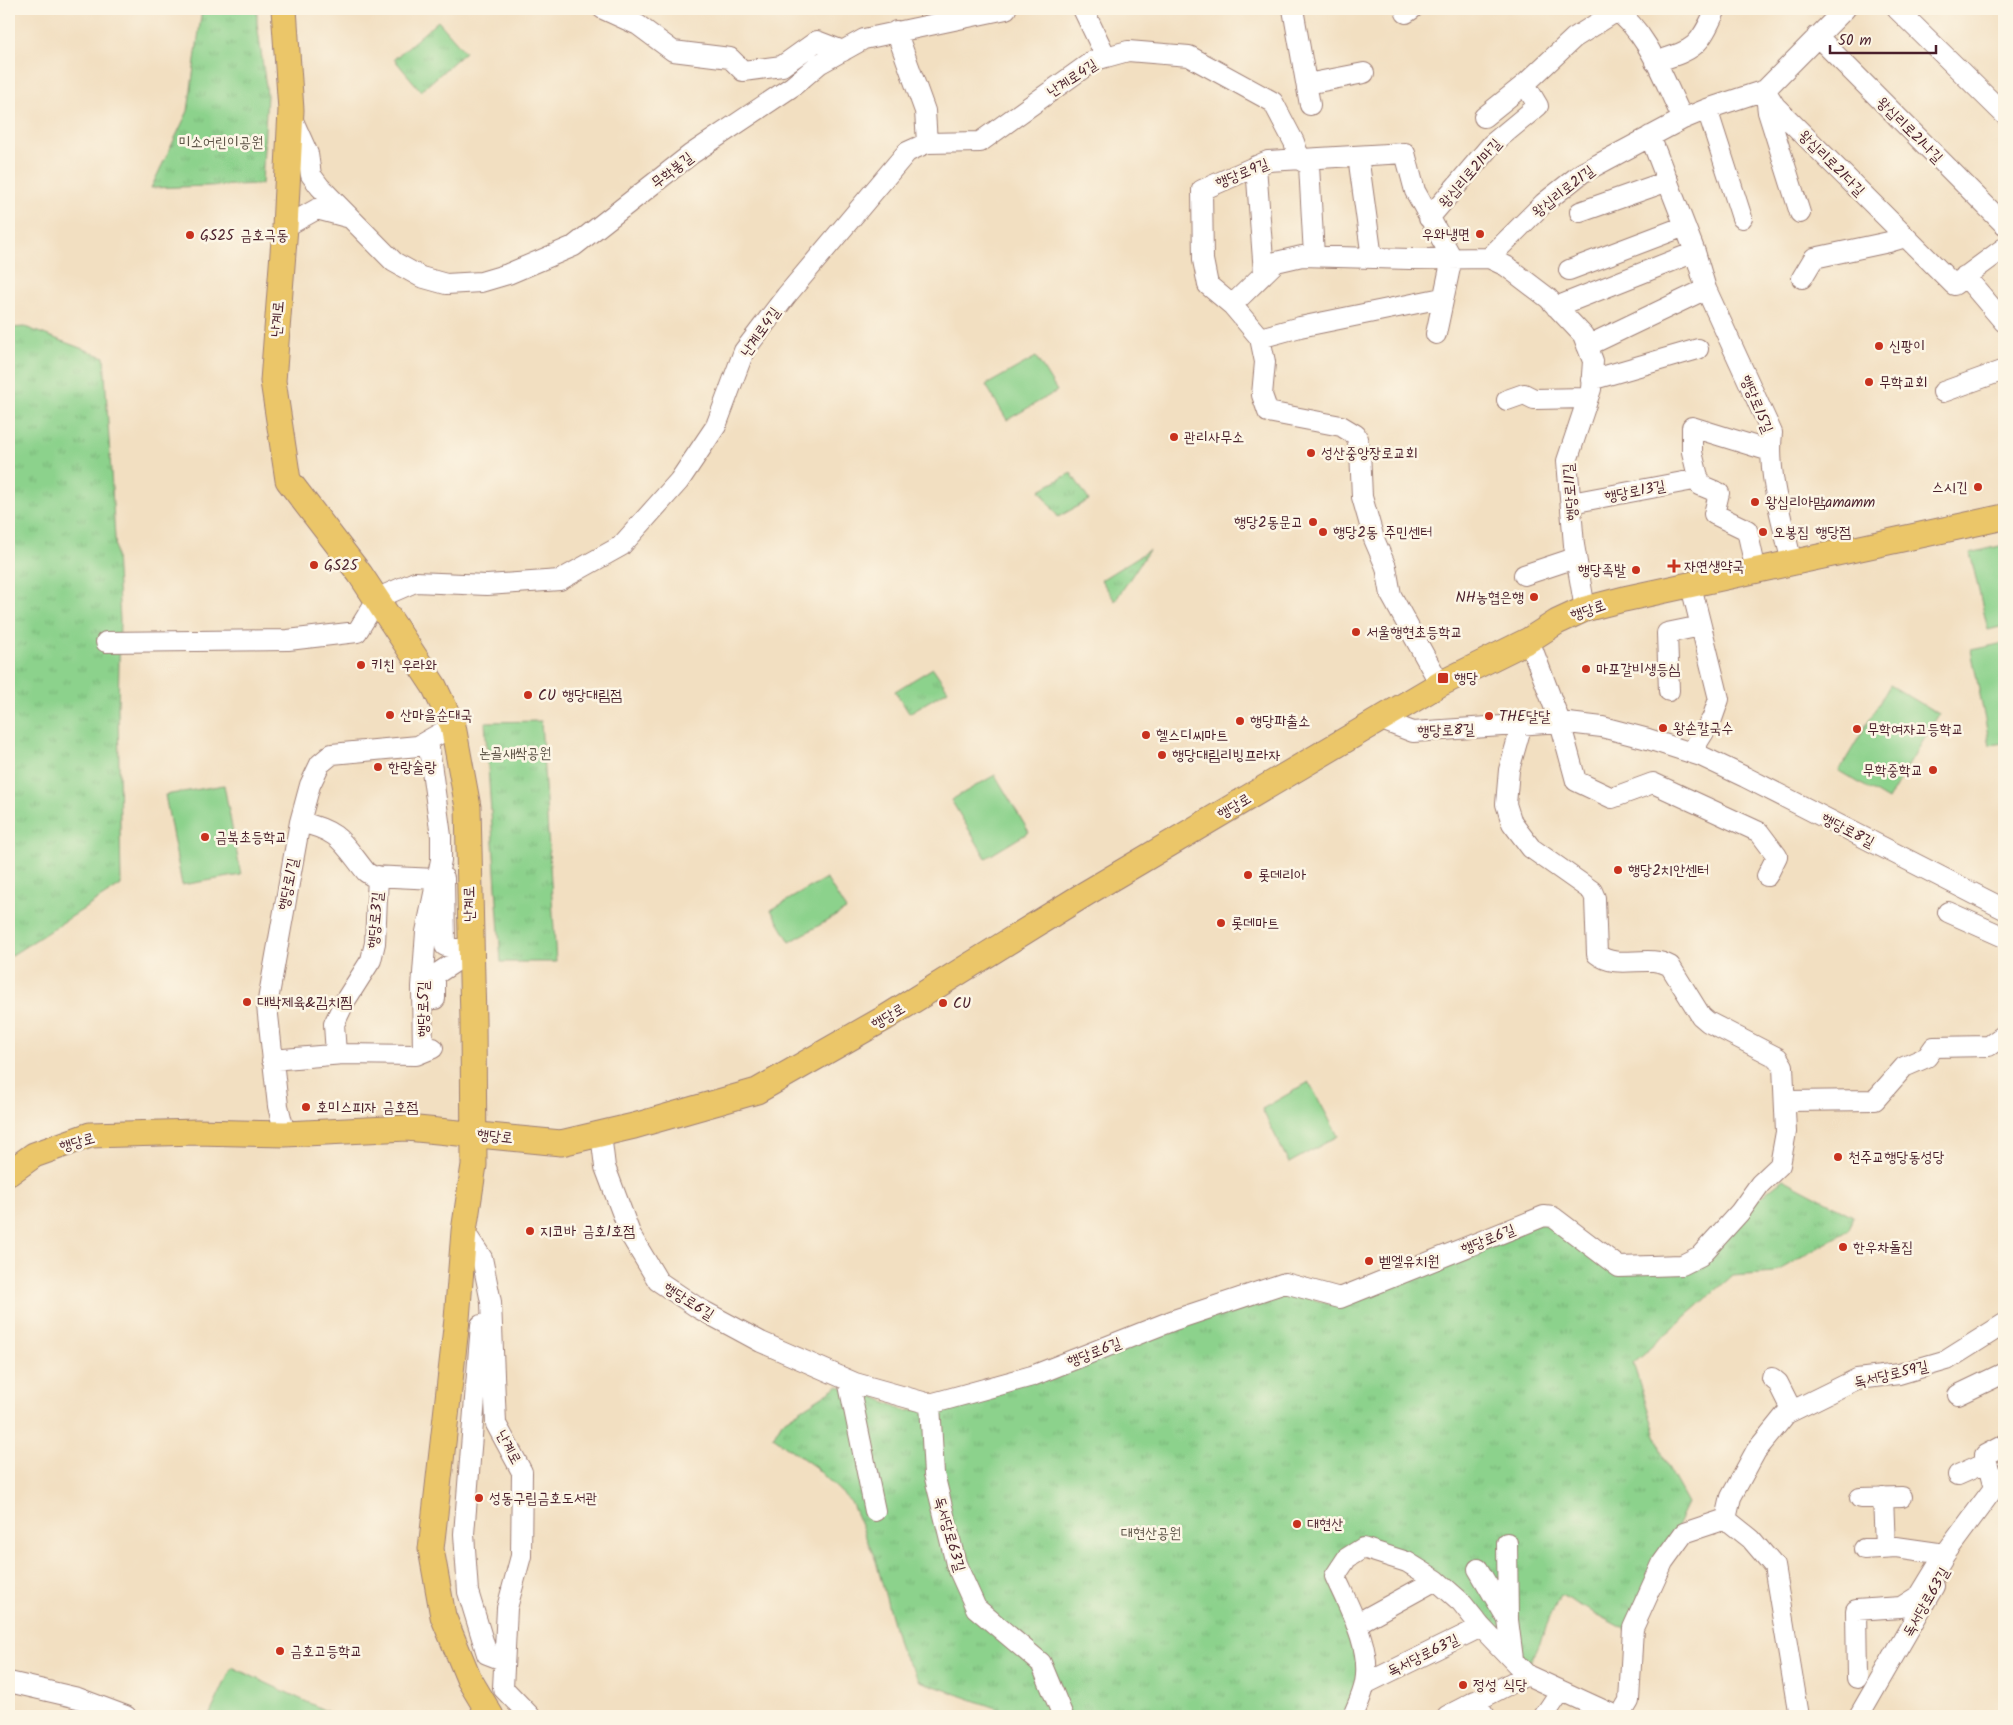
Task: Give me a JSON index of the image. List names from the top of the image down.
{
  "streets": {
    "main road": ["난계로", "행당로"],
    "street": [
      "난계로4길",
      "왕십리로21나길",
      "왕십리로21다길",
      "무학봉길",
      "행당로9길",
      "왕십리로21마길",
      "왕십리로21길",
      "행당로15길",
      "행당로13길",
      "행당로11길",
      "행당로8길",
      "행당로1길",
      "행당로3길",
      "행당로5길",
      "행당로6길",
      "독서당로59길",
      "독서당로63길"
    ]
  },
  "crossings": [
    ["난계로4길", "난계로"],
    ["왕십리로21나길", "왕십리로21길"],
    ["왕십리로21다길", "왕십리로21길"],
    ["무학봉길", "난계로"],
    ["왕십리로21길", "행당로15길"],
    ["왕십리로21길", "행당로11길"],
    ["난계로", "행당로"],
    ["난계로", "행당로1길"],
    ["행당로15길", "행당로"],
    ["행당로13길", "행당로11길"],
    ["행당로11길", "행당로"],
    ["행당로", "행당로8길"],
    ["행당로", "행당로1길"],
    ["행당로", "행당로6길"],
    ["행당로8길", "행당로6길"],
    ["행당로1길", "행당로3길"],
    ["행당로1길", "행당로5길"],
    ["행당로3길", "행당로5길"],
    ["행당로6길", "독서당로63길"]
  ],
  "parks": ["미소어린이공원", "논골새싹공원", "대현산공원"],
  "places": {
    "other": [
      "우와냉면",
      "GS25 금호극동",
      "신팡이",
      "무학교회",
      "관리사무소",
      "성산중앙장로교회",
      "스시긴",
      "왕십리아맘amamm",
      "행당2동문고",
      "행당2동 주민센터",
      "오봉집 행당점",
      "GS25",
      "행당족발",
      "NH농협은행",
      "서울행현초등학교",
      "키친 우라와",
      "마포갈비생등심",
      "CU 행당대림점",
      "산마을순대국",
      "THE달달",
      "행당파출소",
      "왕손칼국수",
      "무학여자고등학교",
      "헬스디씨마트",
      "행당대림리빙프라자",
      "한랑술랑",
      "무학중학교",
      "금북초등학교",
      "행당2치안센터",
      "롯데리아",
      "롯데마트",
      "대박제육&김치찜",
      "CU",
      "호미스피자 금호점",
      "천주교행당동성당",
      "지코바 금호1호점",
      "한우차돌집",
      "벧엘유치원",
      "성동구립금호도서관",
      "대현산",
      "금호고등학교",
      "정성 식당"
    ],
    "health": ["자연생약국"],
    "transit": ["행당"]
  },
  "scale_bar": "50 m"
}
